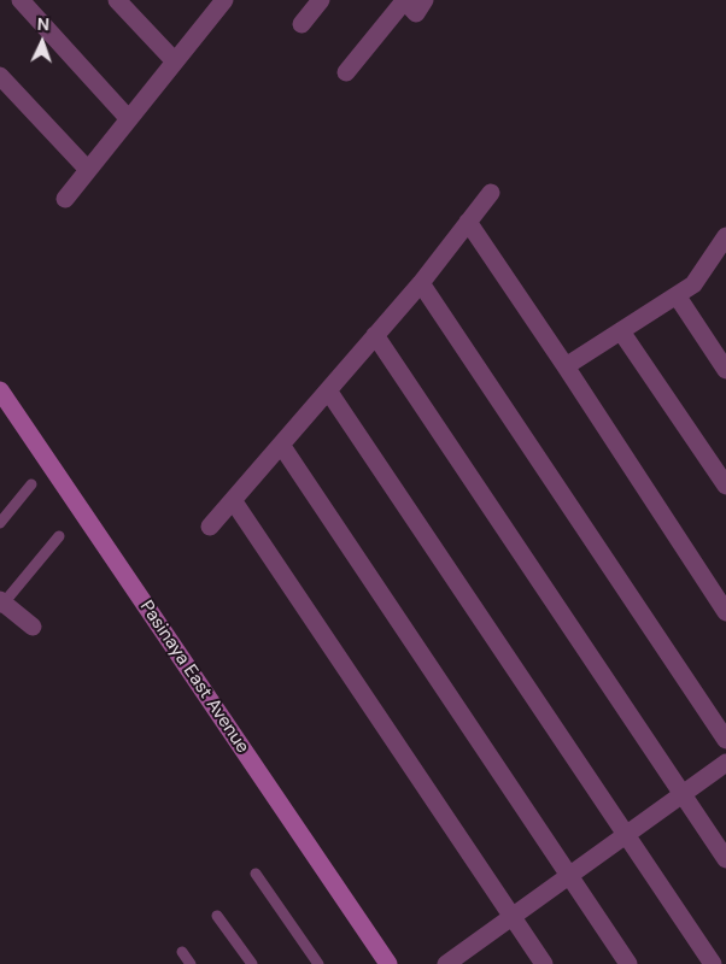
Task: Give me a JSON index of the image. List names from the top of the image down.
{
  "streets": {
    "street": ["Pasinaya East Avenue"]
  },
  "north": "top"
}
